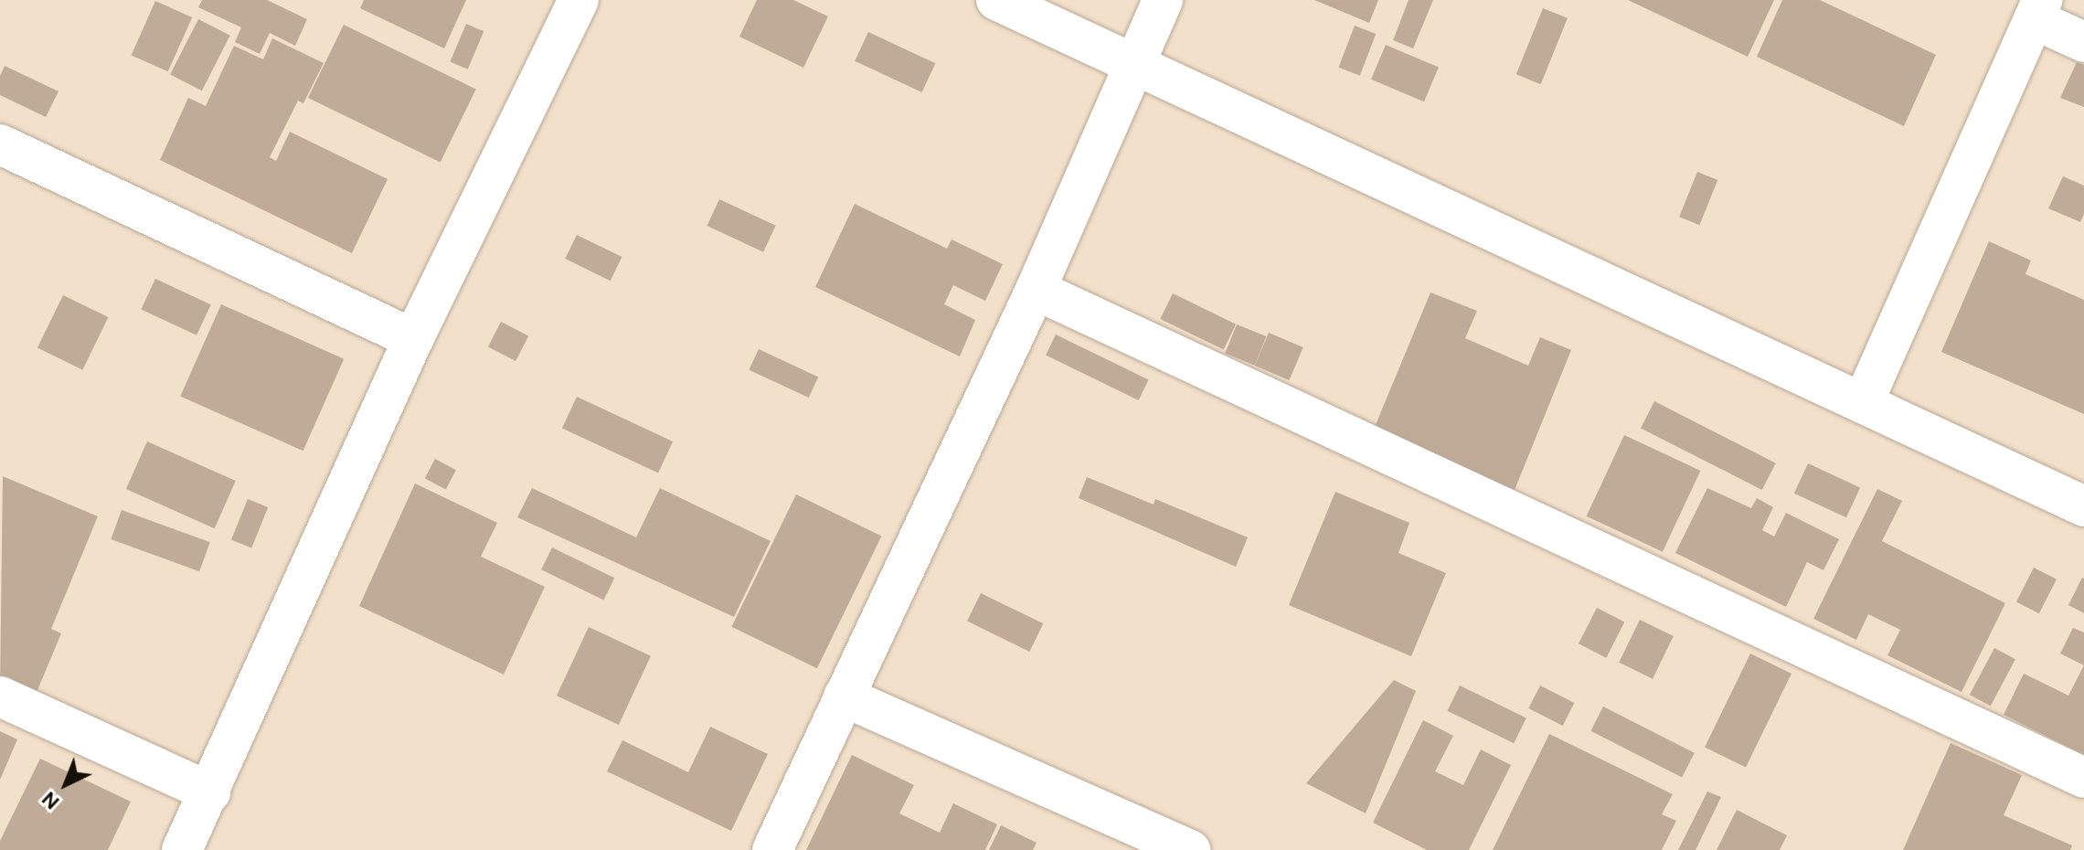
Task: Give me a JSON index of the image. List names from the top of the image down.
{
  "north": "bottom left"
}
